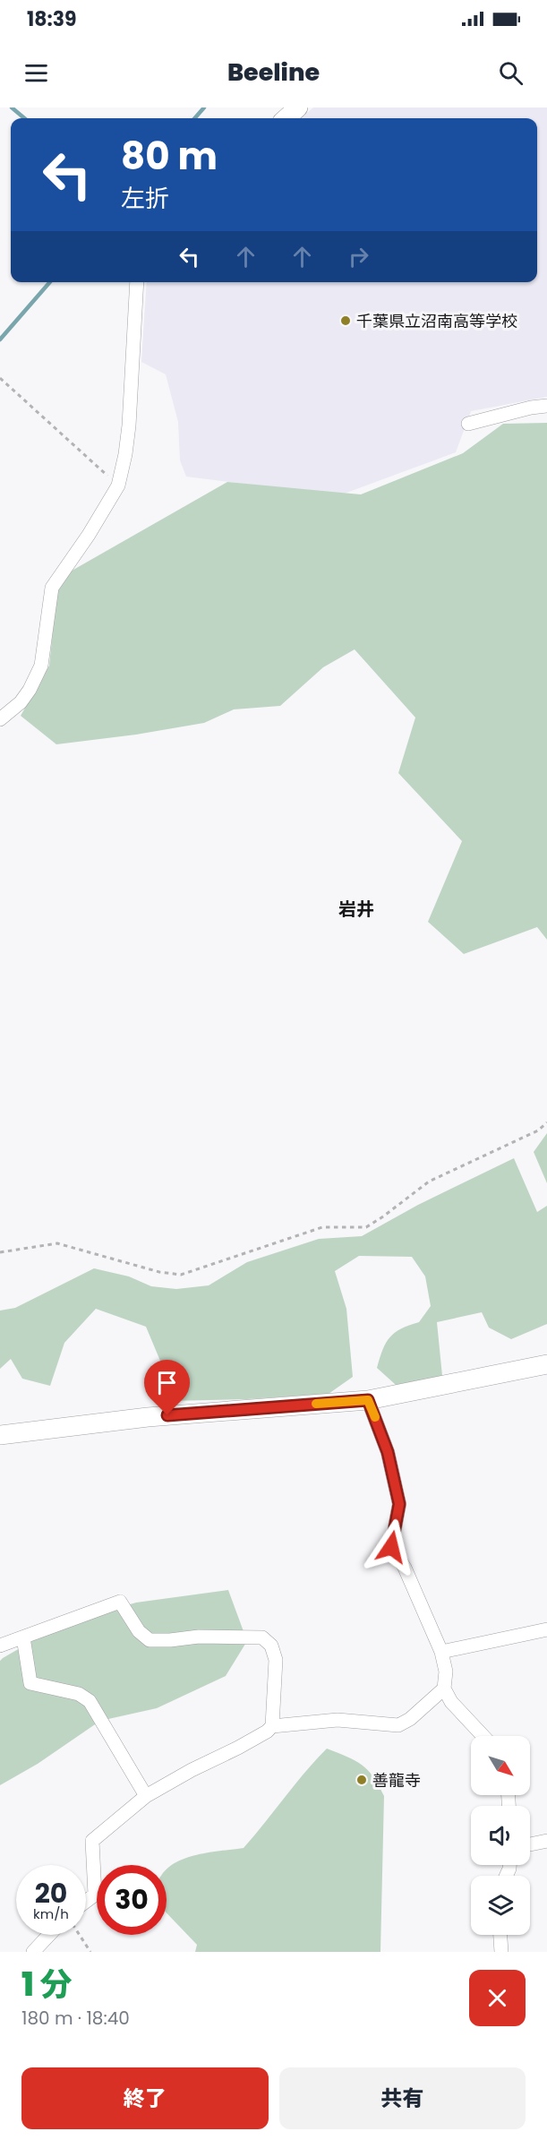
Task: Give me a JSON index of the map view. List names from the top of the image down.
{
  "districts": ["岩井"],
  "places": ["千葉県立沼南高等学校", "善龍寺"],
  "north": "bottom right",
  "page": {
    "status": "18:39",
    "header": "Beeline",
    "turn": ["80 m", "左折"],
    "speed": "20 km/h",
    "limit": "30",
    "heading": ["1 分", "180 m · 18:40"],
    "buttons": ["終了", "共有"]
  }
}
